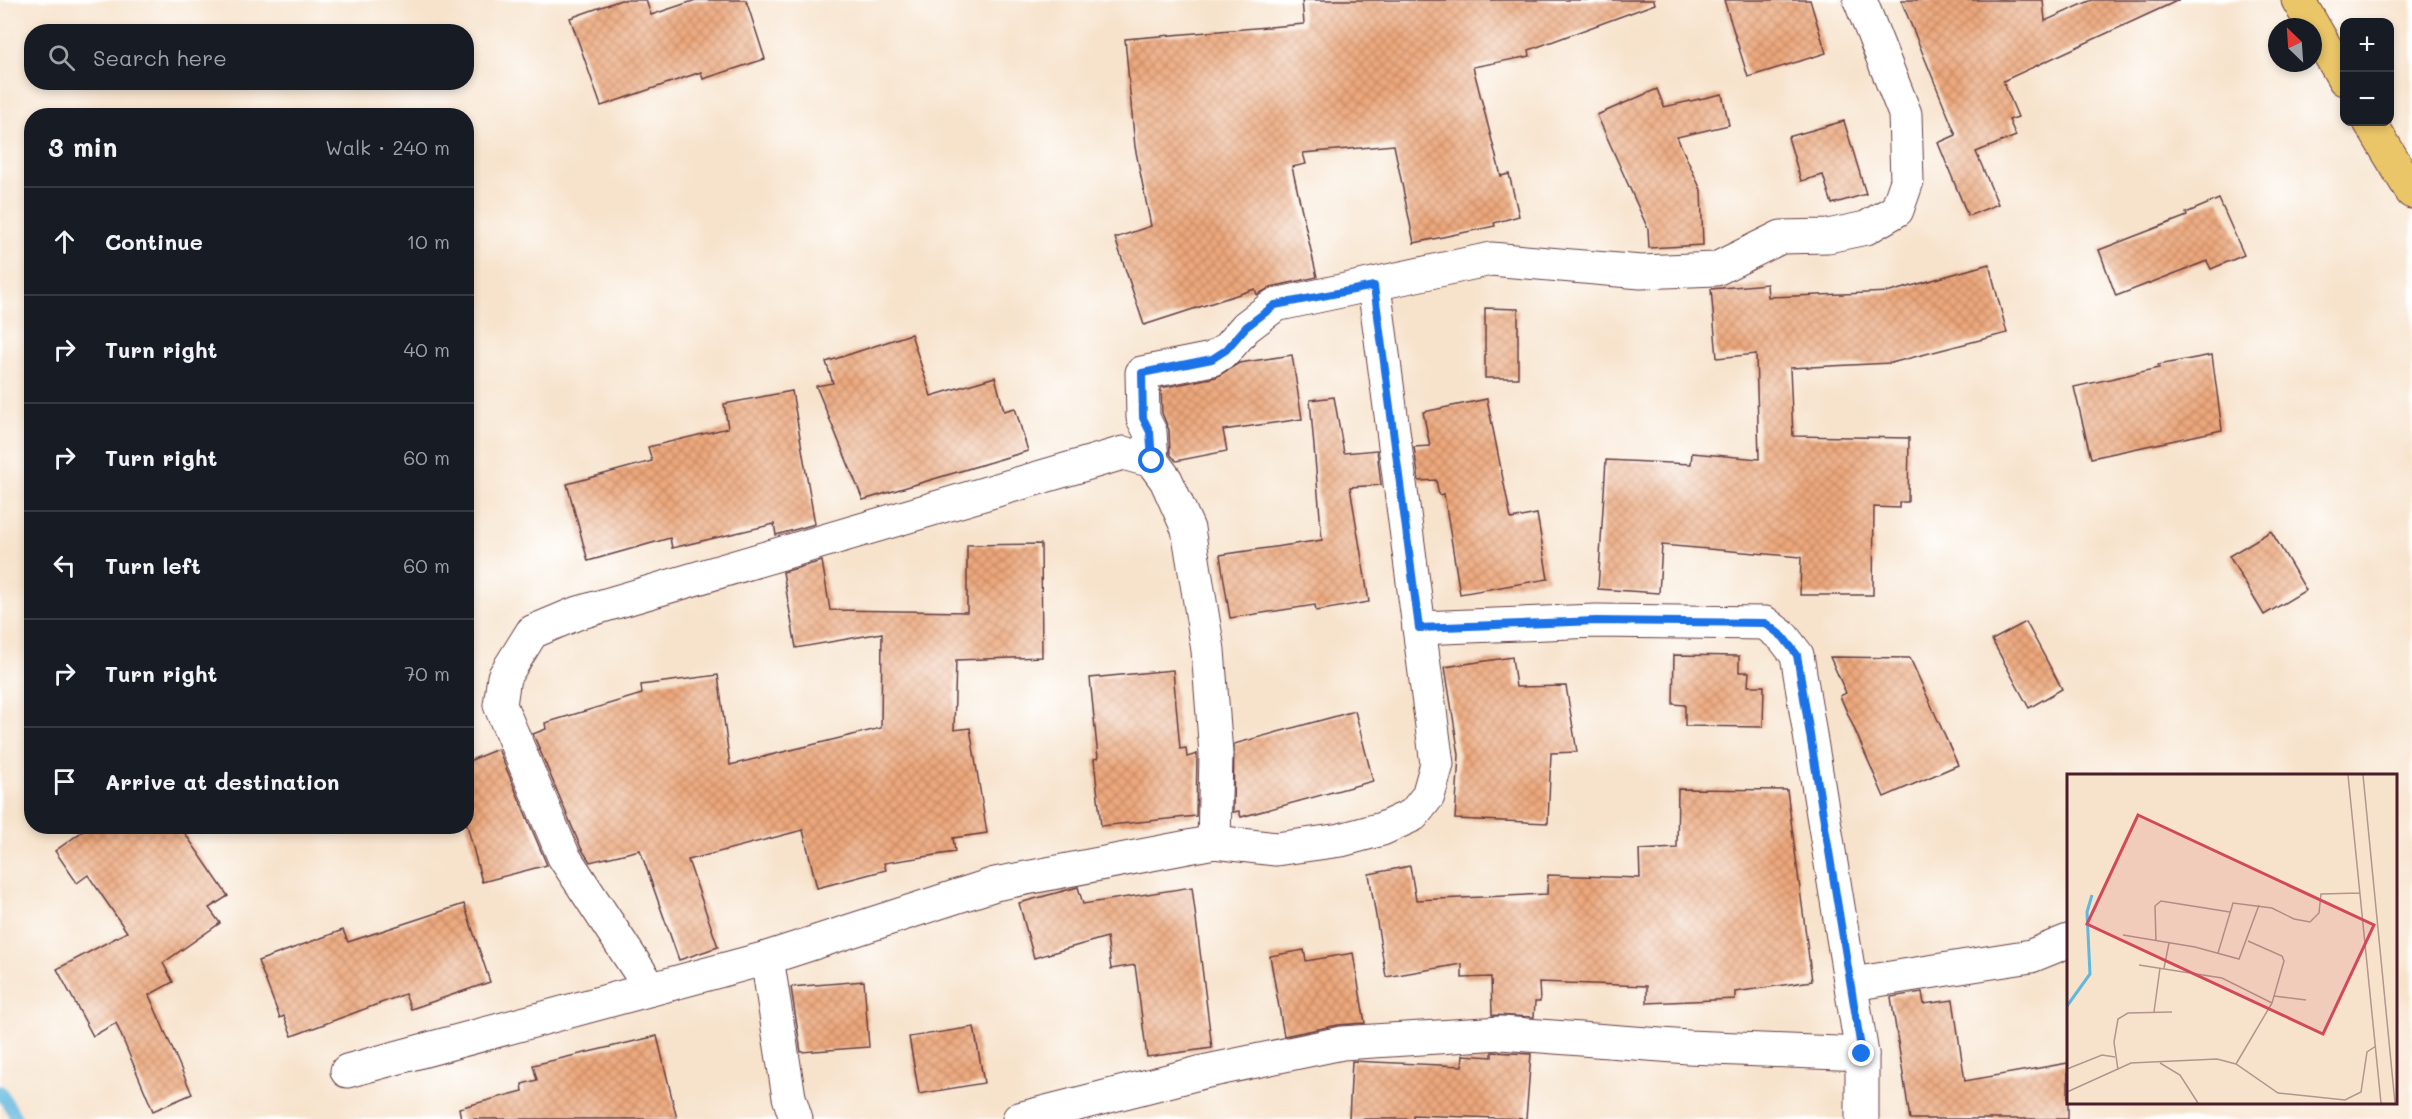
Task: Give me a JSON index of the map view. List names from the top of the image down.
{
  "north": "top left",
  "page": {
    "map_buttons": ["+", "−"],
    "search": "Search here",
    "heading": ["3 min", "Walk · 240 m"],
    "list": [
      ["Continue", "10 m"],
      ["Turn right", "40 m"],
      ["Turn right", "60 m"],
      ["Turn left", "60 m"],
      ["Turn right", "70 m"],
      "Arrive at destination"
    ]
  }
}
